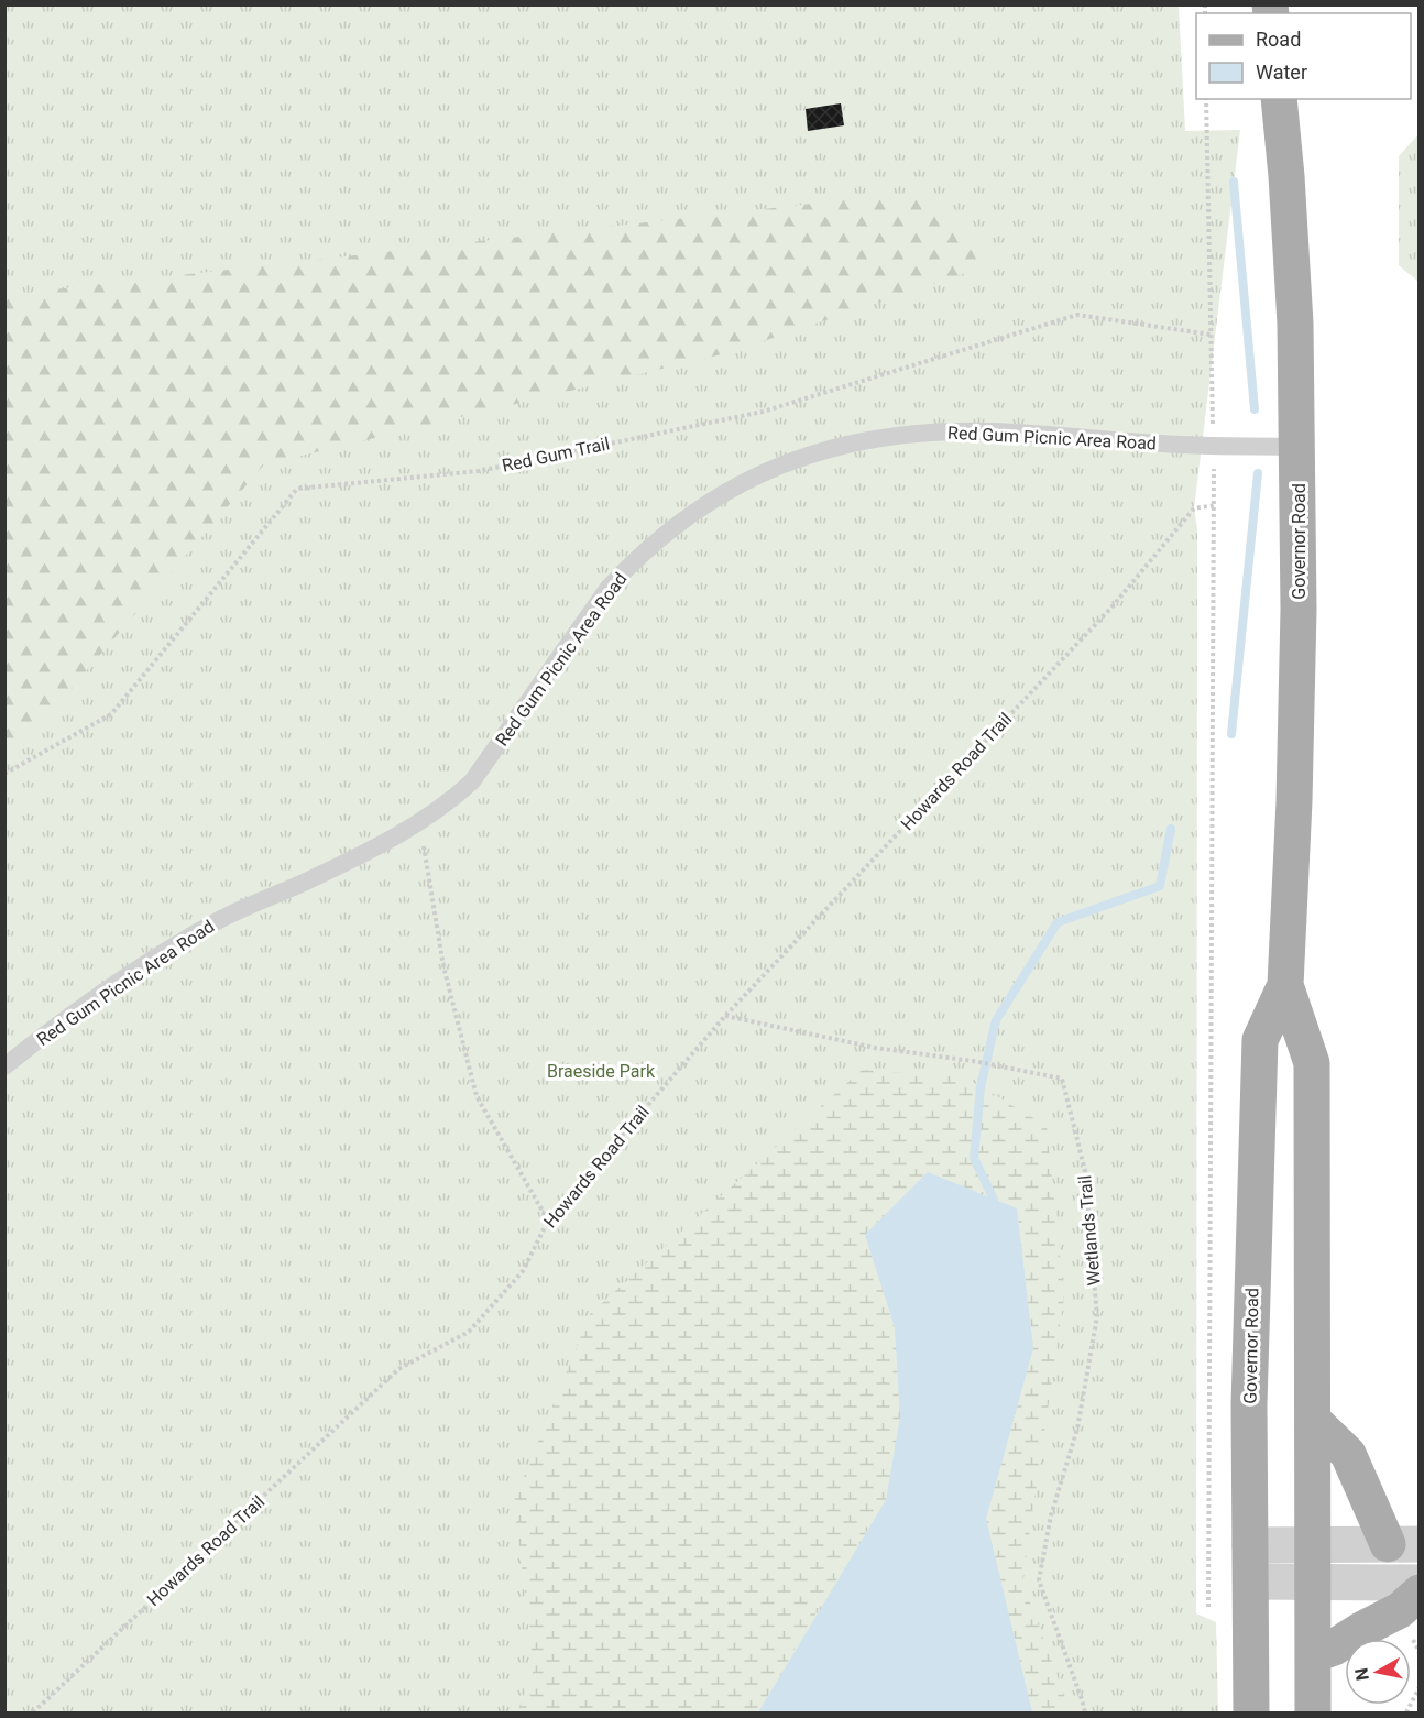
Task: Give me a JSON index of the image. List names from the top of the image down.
{
  "streets": {
    "main road": ["Governor Road"],
    "lane": ["Red Gum Picnic Area Road"],
    "path": ["Red Gum Trail", "Howards Road Trail", "Wetlands Trail"]
  },
  "crossings": [
    ["Red Gum Picnic Area Road", "Governor Road"],
    ["Howards Road Trail", "Wetlands Trail"]
  ],
  "parks": ["Braeside Park"],
  "legend": ["Road", "Water"],
  "north": "left"
}
